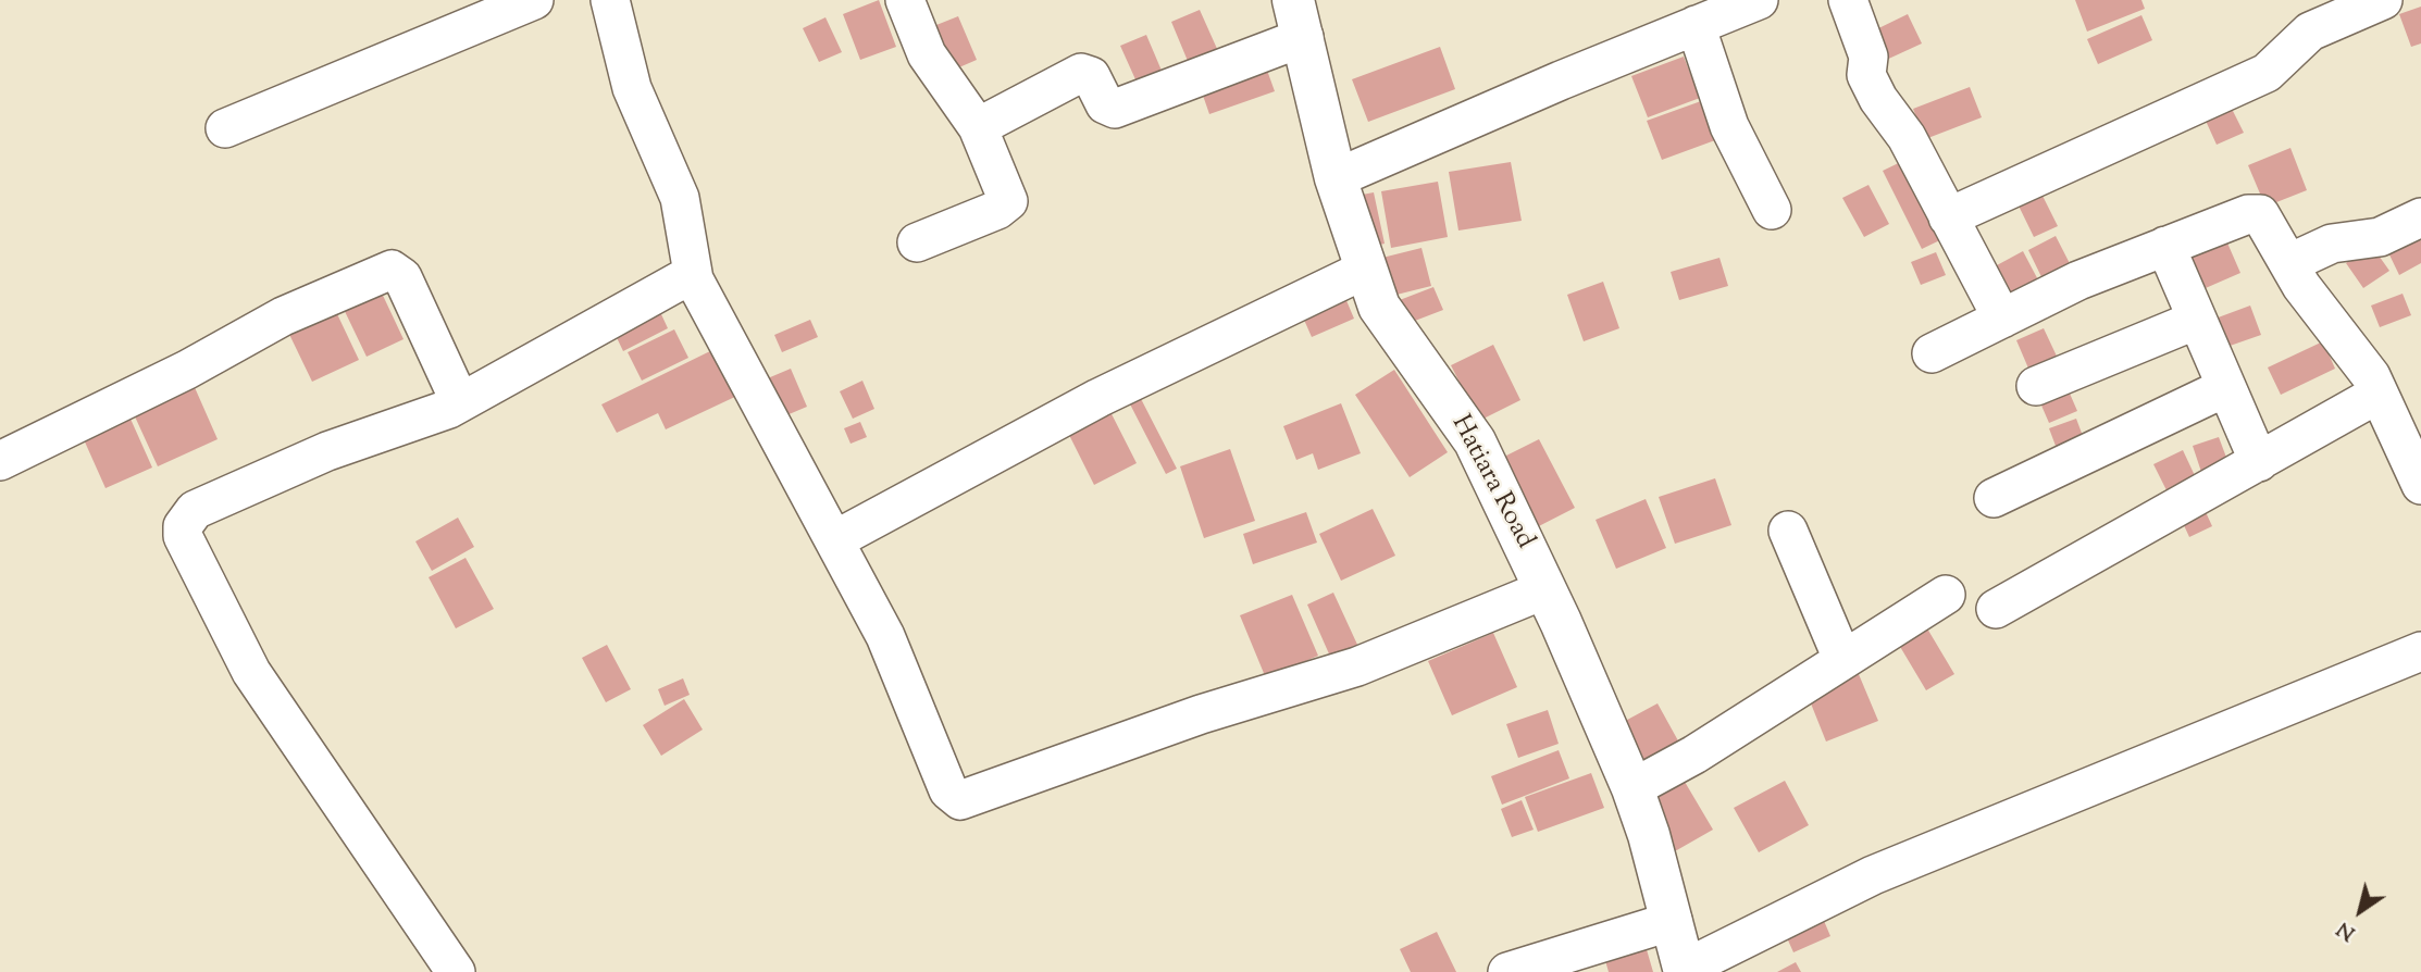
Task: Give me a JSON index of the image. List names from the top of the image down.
{
  "streets": {
    "street": ["Hatiara Road"]
  },
  "north": "bottom left"
}
